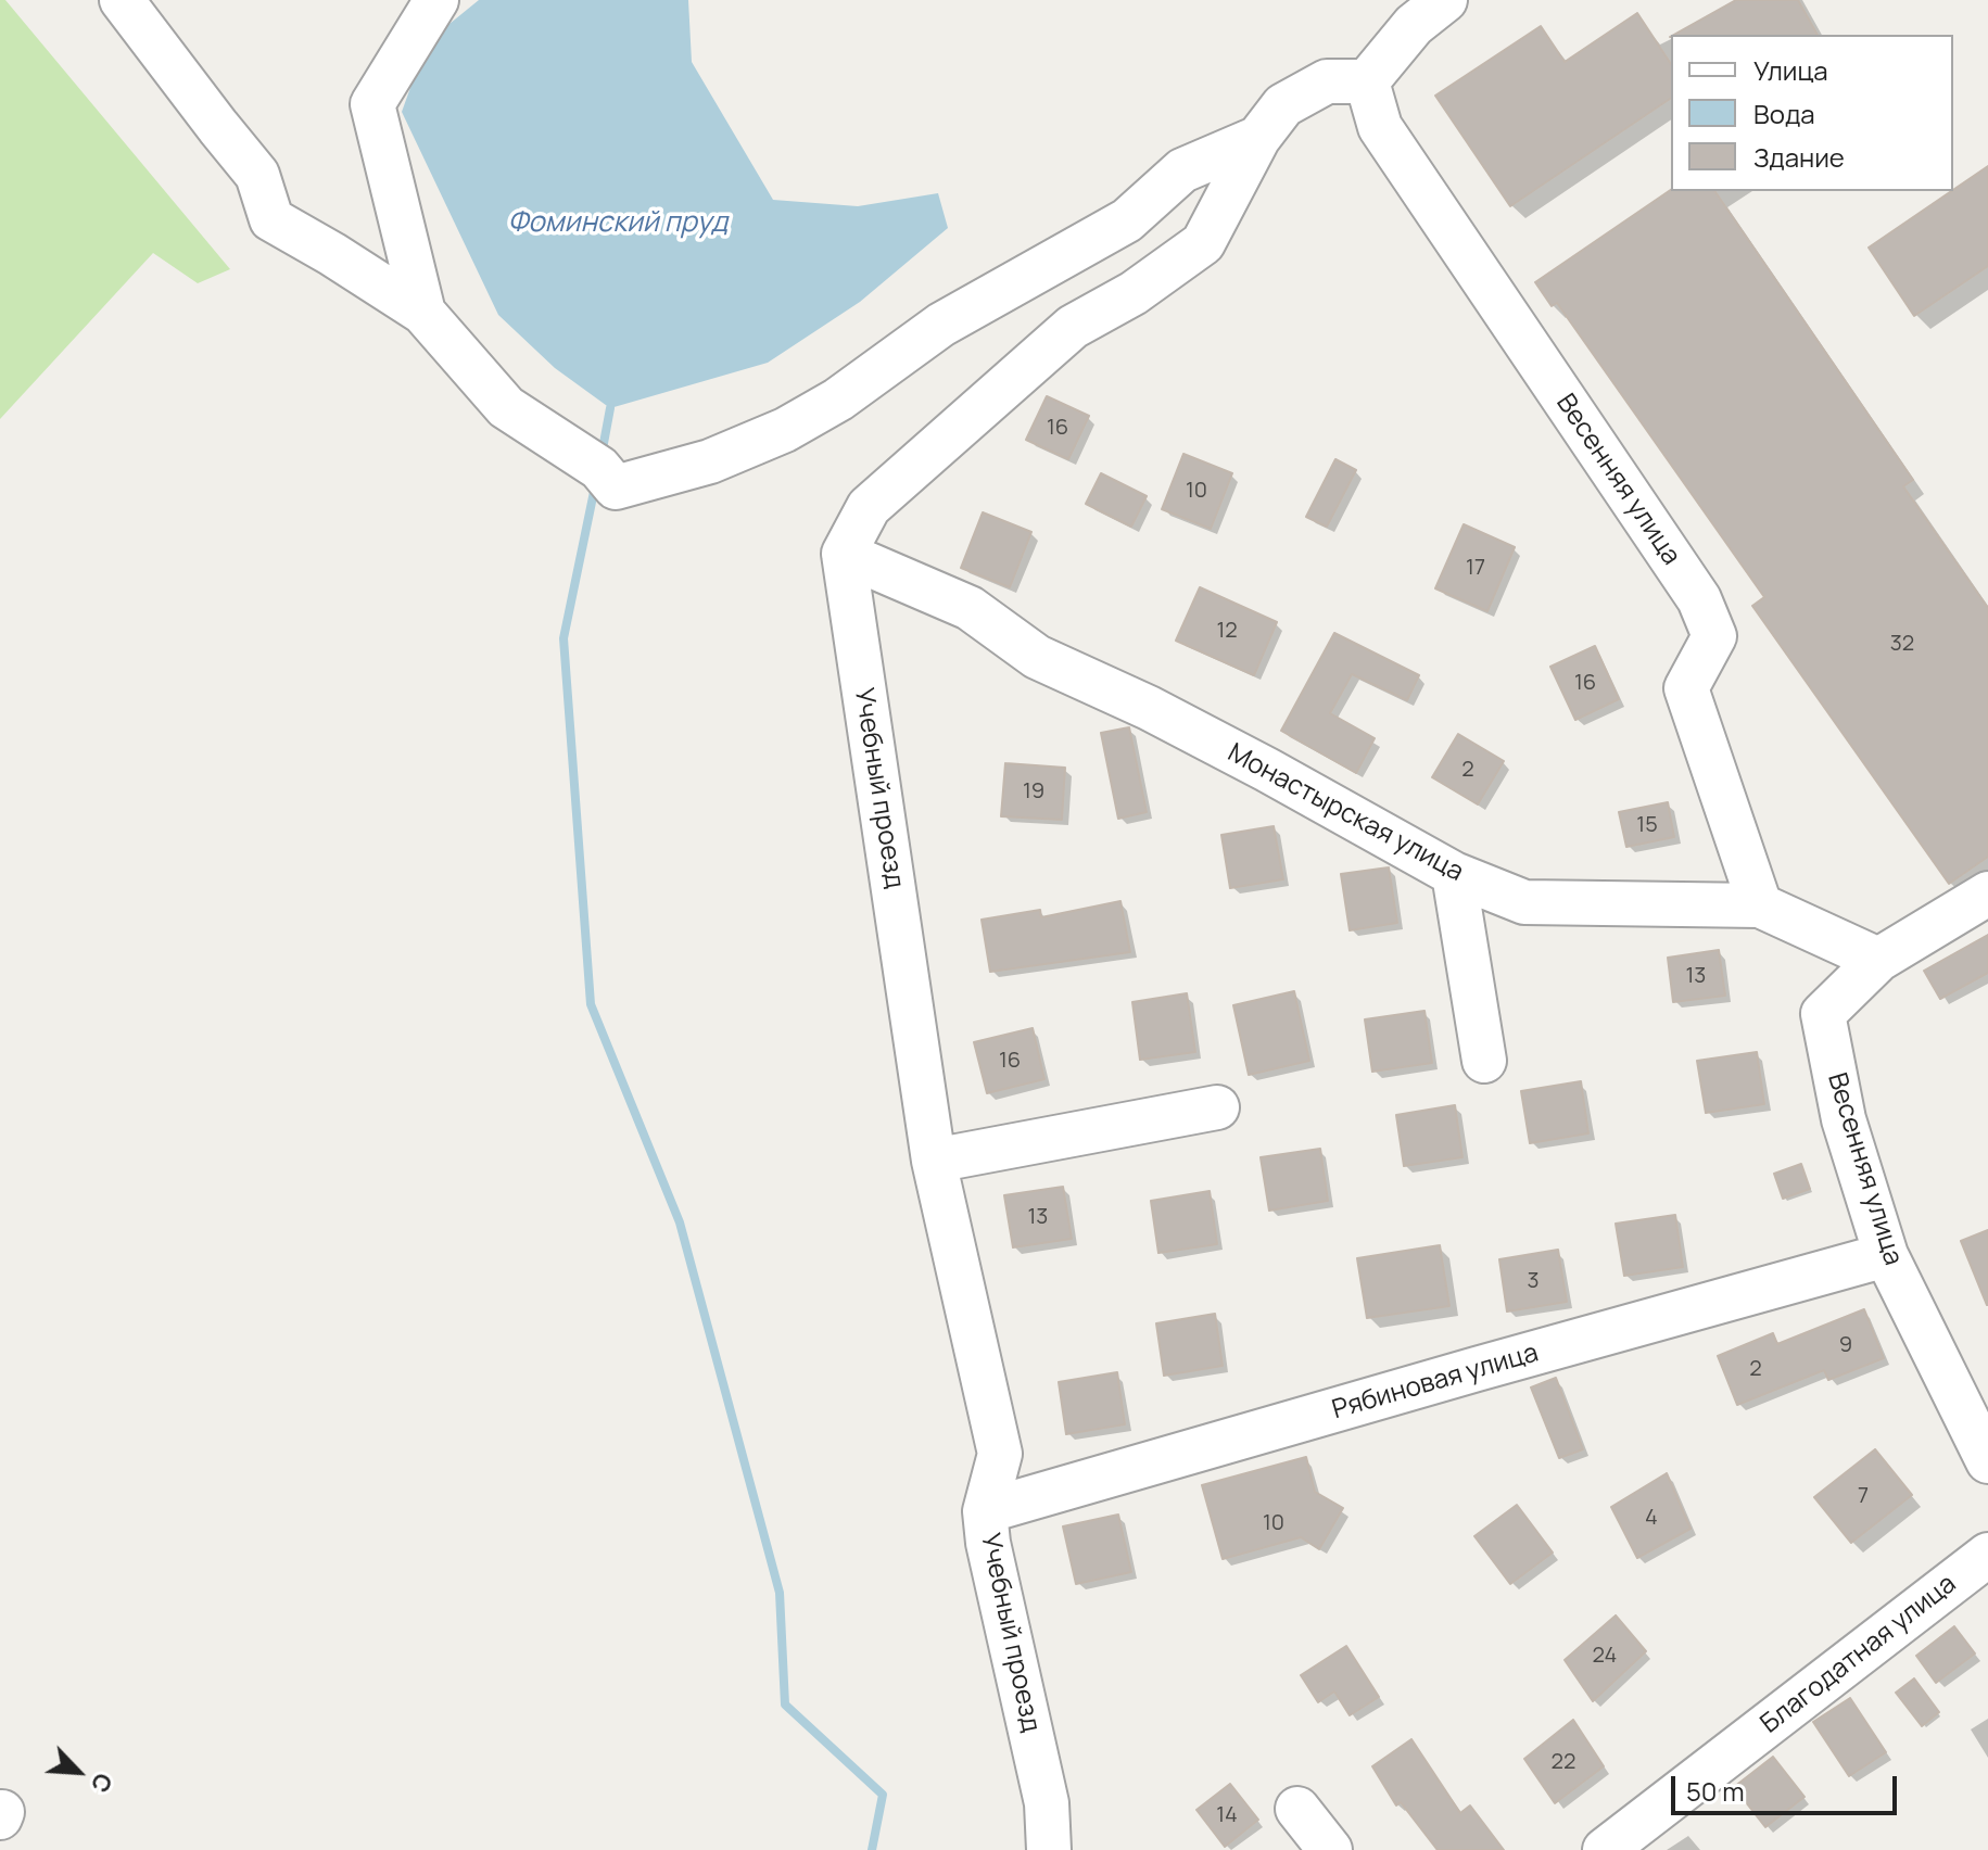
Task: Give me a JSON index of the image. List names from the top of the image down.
{
  "streets": {
    "street": [
      "Весенняя улица",
      "Учебный проезд",
      "Монастырская улица",
      "Рябиновая улица",
      "Благодатная улица"
    ]
  },
  "crossings": [
    ["Весенняя улица", "Монастырская улица"],
    ["Весенняя улица", "Рябиновая улица"],
    ["Учебный проезд", "Монастырская улица"],
    ["Учебный проезд", "Рябиновая улица"]
  ],
  "water": ["Фоминский пруд"],
  "house_numbers": [
    "16",
    "10",
    "17",
    "12",
    "32",
    "16",
    "2",
    "19",
    "15",
    "13",
    "16",
    "13",
    "3",
    "9",
    "2",
    "7",
    "4",
    "10",
    "24",
    "22",
    "14"
  ],
  "legend": ["Улица", "Вода", "Здание"],
  "scale_bar": "50 m",
  "north": "bottom right"
}
